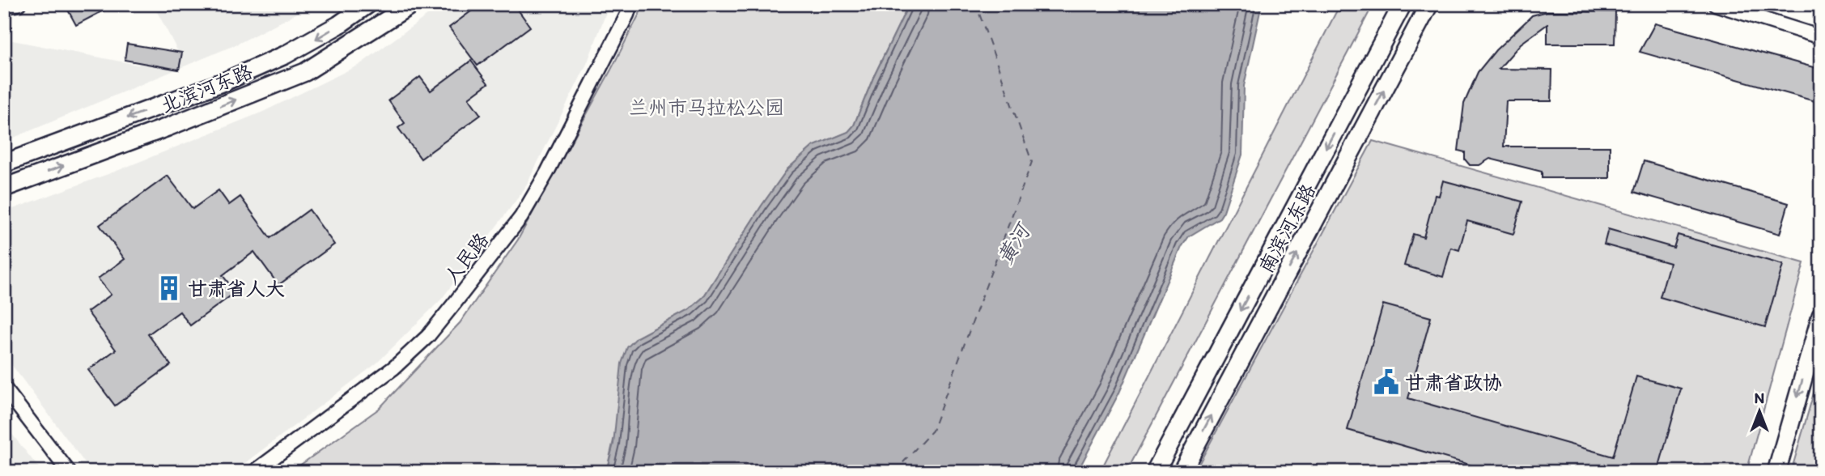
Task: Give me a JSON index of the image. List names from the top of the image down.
{
  "streets": {
    "main road": ["北滨河东路", "南滨河东路"],
    "street": ["人民路"]
  },
  "water": ["黄河"],
  "parks": ["兰州市马拉松公园"],
  "places": {
    "building": ["甘肃省人大"],
    "public building": ["甘肃省政协"]
  },
  "north": "top"
}
